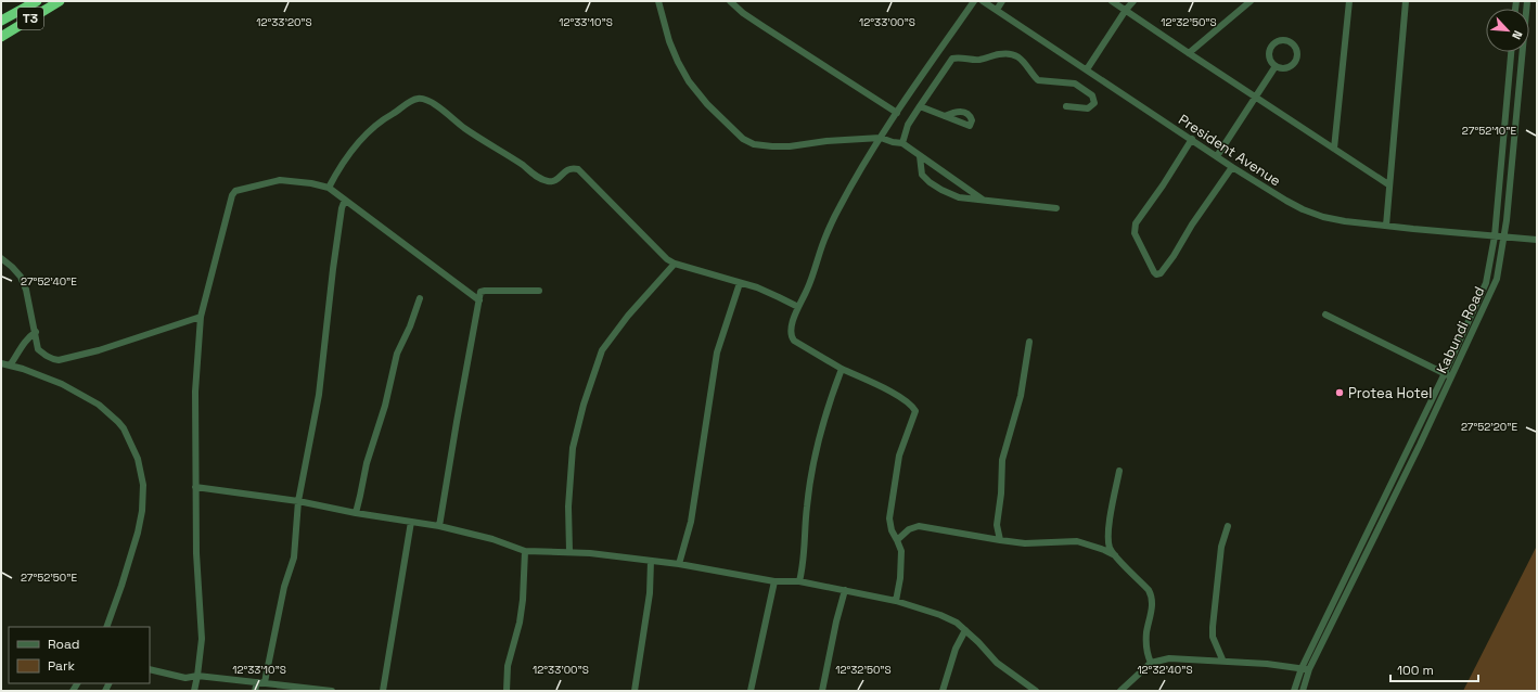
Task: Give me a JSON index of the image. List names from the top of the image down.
{
  "streets": {
    "highway": ["T3"],
    "street": ["President Avenue", "Kabundi Road"]
  },
  "crossings": [
    ["President Avenue", "Kabundi Road"]
  ],
  "places": ["Protea Hotel"],
  "legend": ["Road", "Park"],
  "scale_bar": "100 m",
  "north": "bottom right",
  "coordinates": [
    "12°33'20\"S",
    "12°33'10\"S",
    "12°33'00\"S",
    "12°32'50\"S",
    "27°52'10\"E",
    "27°52'40\"E",
    "27°52'20\"E",
    "27°52'50\"E",
    "12°32'40\"S"
  ]
}
